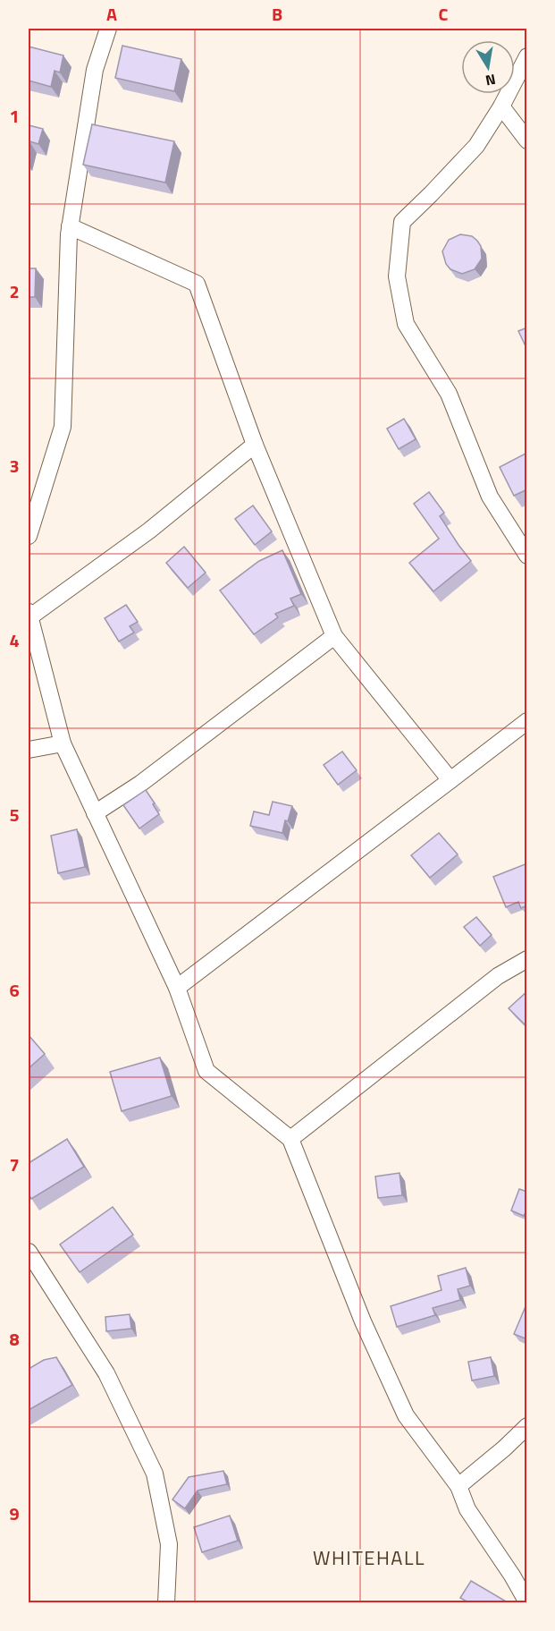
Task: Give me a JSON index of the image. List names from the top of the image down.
{
  "districts": ["WHITEHALL"],
  "north": "bottom",
  "grid": {
    "columns": ["A", "B", "C"],
    "rows": [
      "1",
      "2",
      "3",
      "4",
      "5",
      "6",
      "7",
      "8",
      "9"
    ]
  }
}
